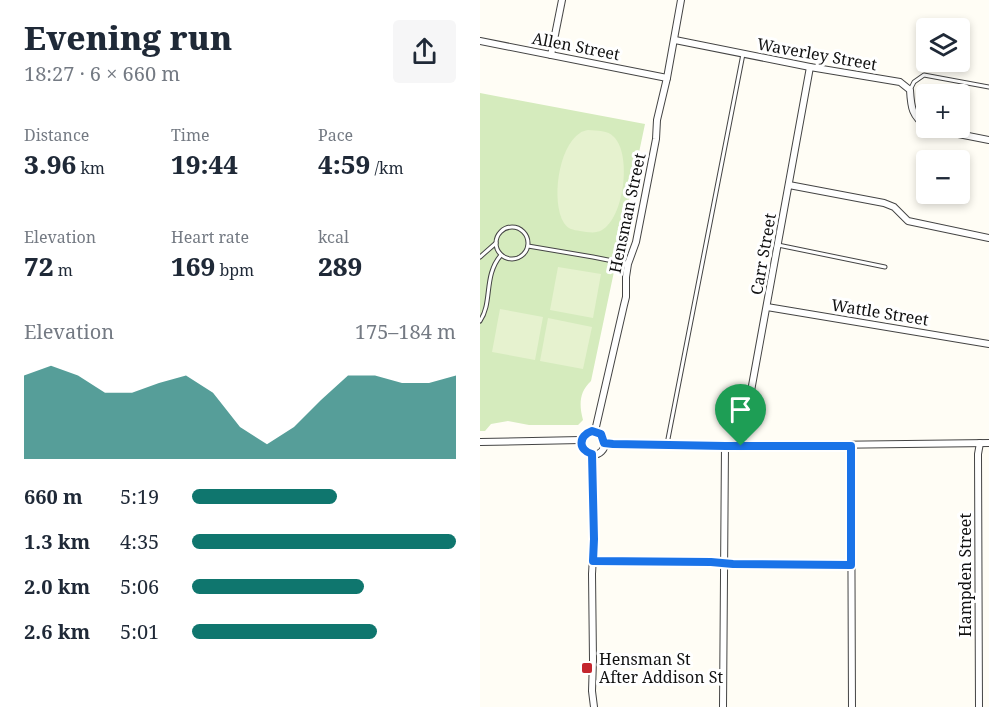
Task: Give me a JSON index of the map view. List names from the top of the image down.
{
  "streets": {
    "street": [
      "Allen Street",
      "Waverley Street",
      "Hensman Street",
      "Carr Street",
      "Wattle Street",
      "Hampden Street"
    ]
  },
  "crossings": [
    ["Allen Street", "Hensman Street"],
    ["Waverley Street", "Hensman Street"],
    ["Waverley Street", "Carr Street"],
    ["Carr Street", "Wattle Street"]
  ],
  "places": {
    "transit": ["Hensman St After Addison St"]
  },
  "page": {
    "heading": ["Evening run", "18:27 · 6 × 660 m"],
    "map_buttons": ["+", "−"],
    "stats": [
      ["Distance", "3.96 km"],
      ["Time", "19:44"],
      ["Pace", "4:59 /km"],
      ["Elevation", "72 m"],
      ["Heart rate", "169 bpm"],
      ["kcal", "289"]
    ],
    "chart": ["Elevation", "175–184 m"],
    "list": [
      {
        "name": "660 m",
        "note": "5:19"
      },
      {
        "name": "1.3 km",
        "note": "4:35"
      },
      {
        "name": "2.0 km",
        "note": "5:06"
      },
      {
        "name": "2.6 km",
        "note": "5:01"
      }
    ]
  }
}
